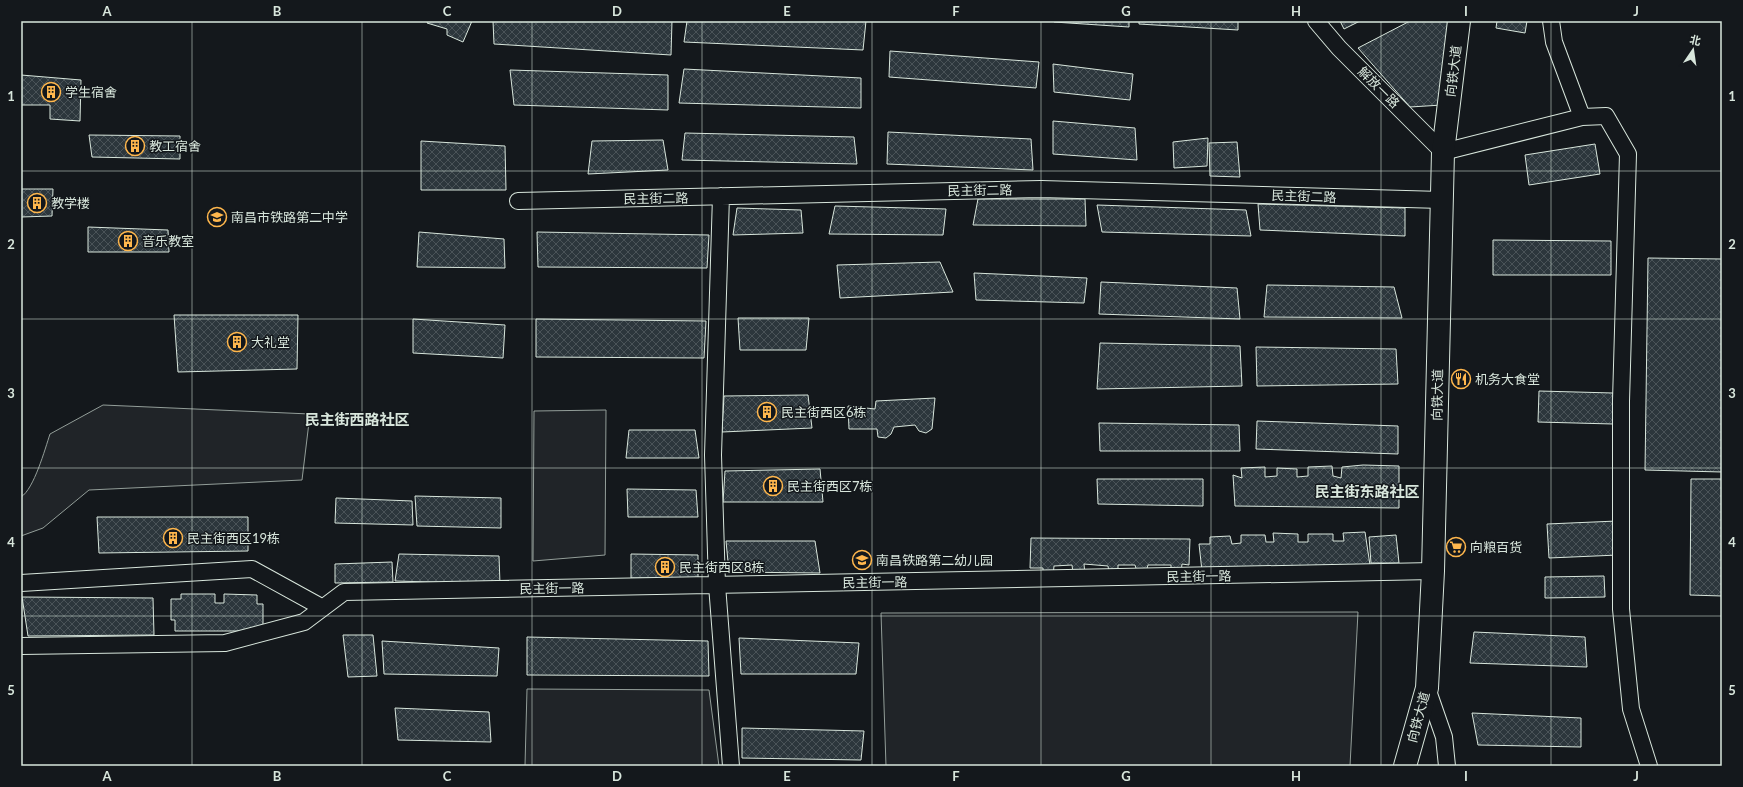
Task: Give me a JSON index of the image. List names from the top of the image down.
{
  "streets": {
    "street": [
      "向铁大道",
      "解放一路",
      "民主街二路",
      "民主街一路"
    ]
  },
  "crossings": [
    ["向铁大道", "解放一路"],
    ["向铁大道", "民主街二路"],
    ["向铁大道", "民主街一路"]
  ],
  "districts": ["民主街西路社区", "民主街东路社区"],
  "places": {
    "building": [
      "学生宿舍",
      "教工宿舍",
      "教学楼",
      "音乐教室",
      "大礼堂",
      "民主街西区6栋",
      "民主街西区7栋",
      "民主街西区19栋",
      "民主街西区8栋"
    ],
    "school or university": ["南昌市铁路第二中学", "南昌铁路第二幼儿园"],
    "restaurant": ["机务大食堂"],
    "supermarket": ["向粮百货"]
  },
  "north": "top",
  "grid": {
    "columns": [
      "A",
      "B",
      "C",
      "D",
      "E",
      "F",
      "G",
      "H",
      "I",
      "J"
    ],
    "rows": [
      "1",
      "2",
      "3",
      "4",
      "5"
    ]
  }
}
